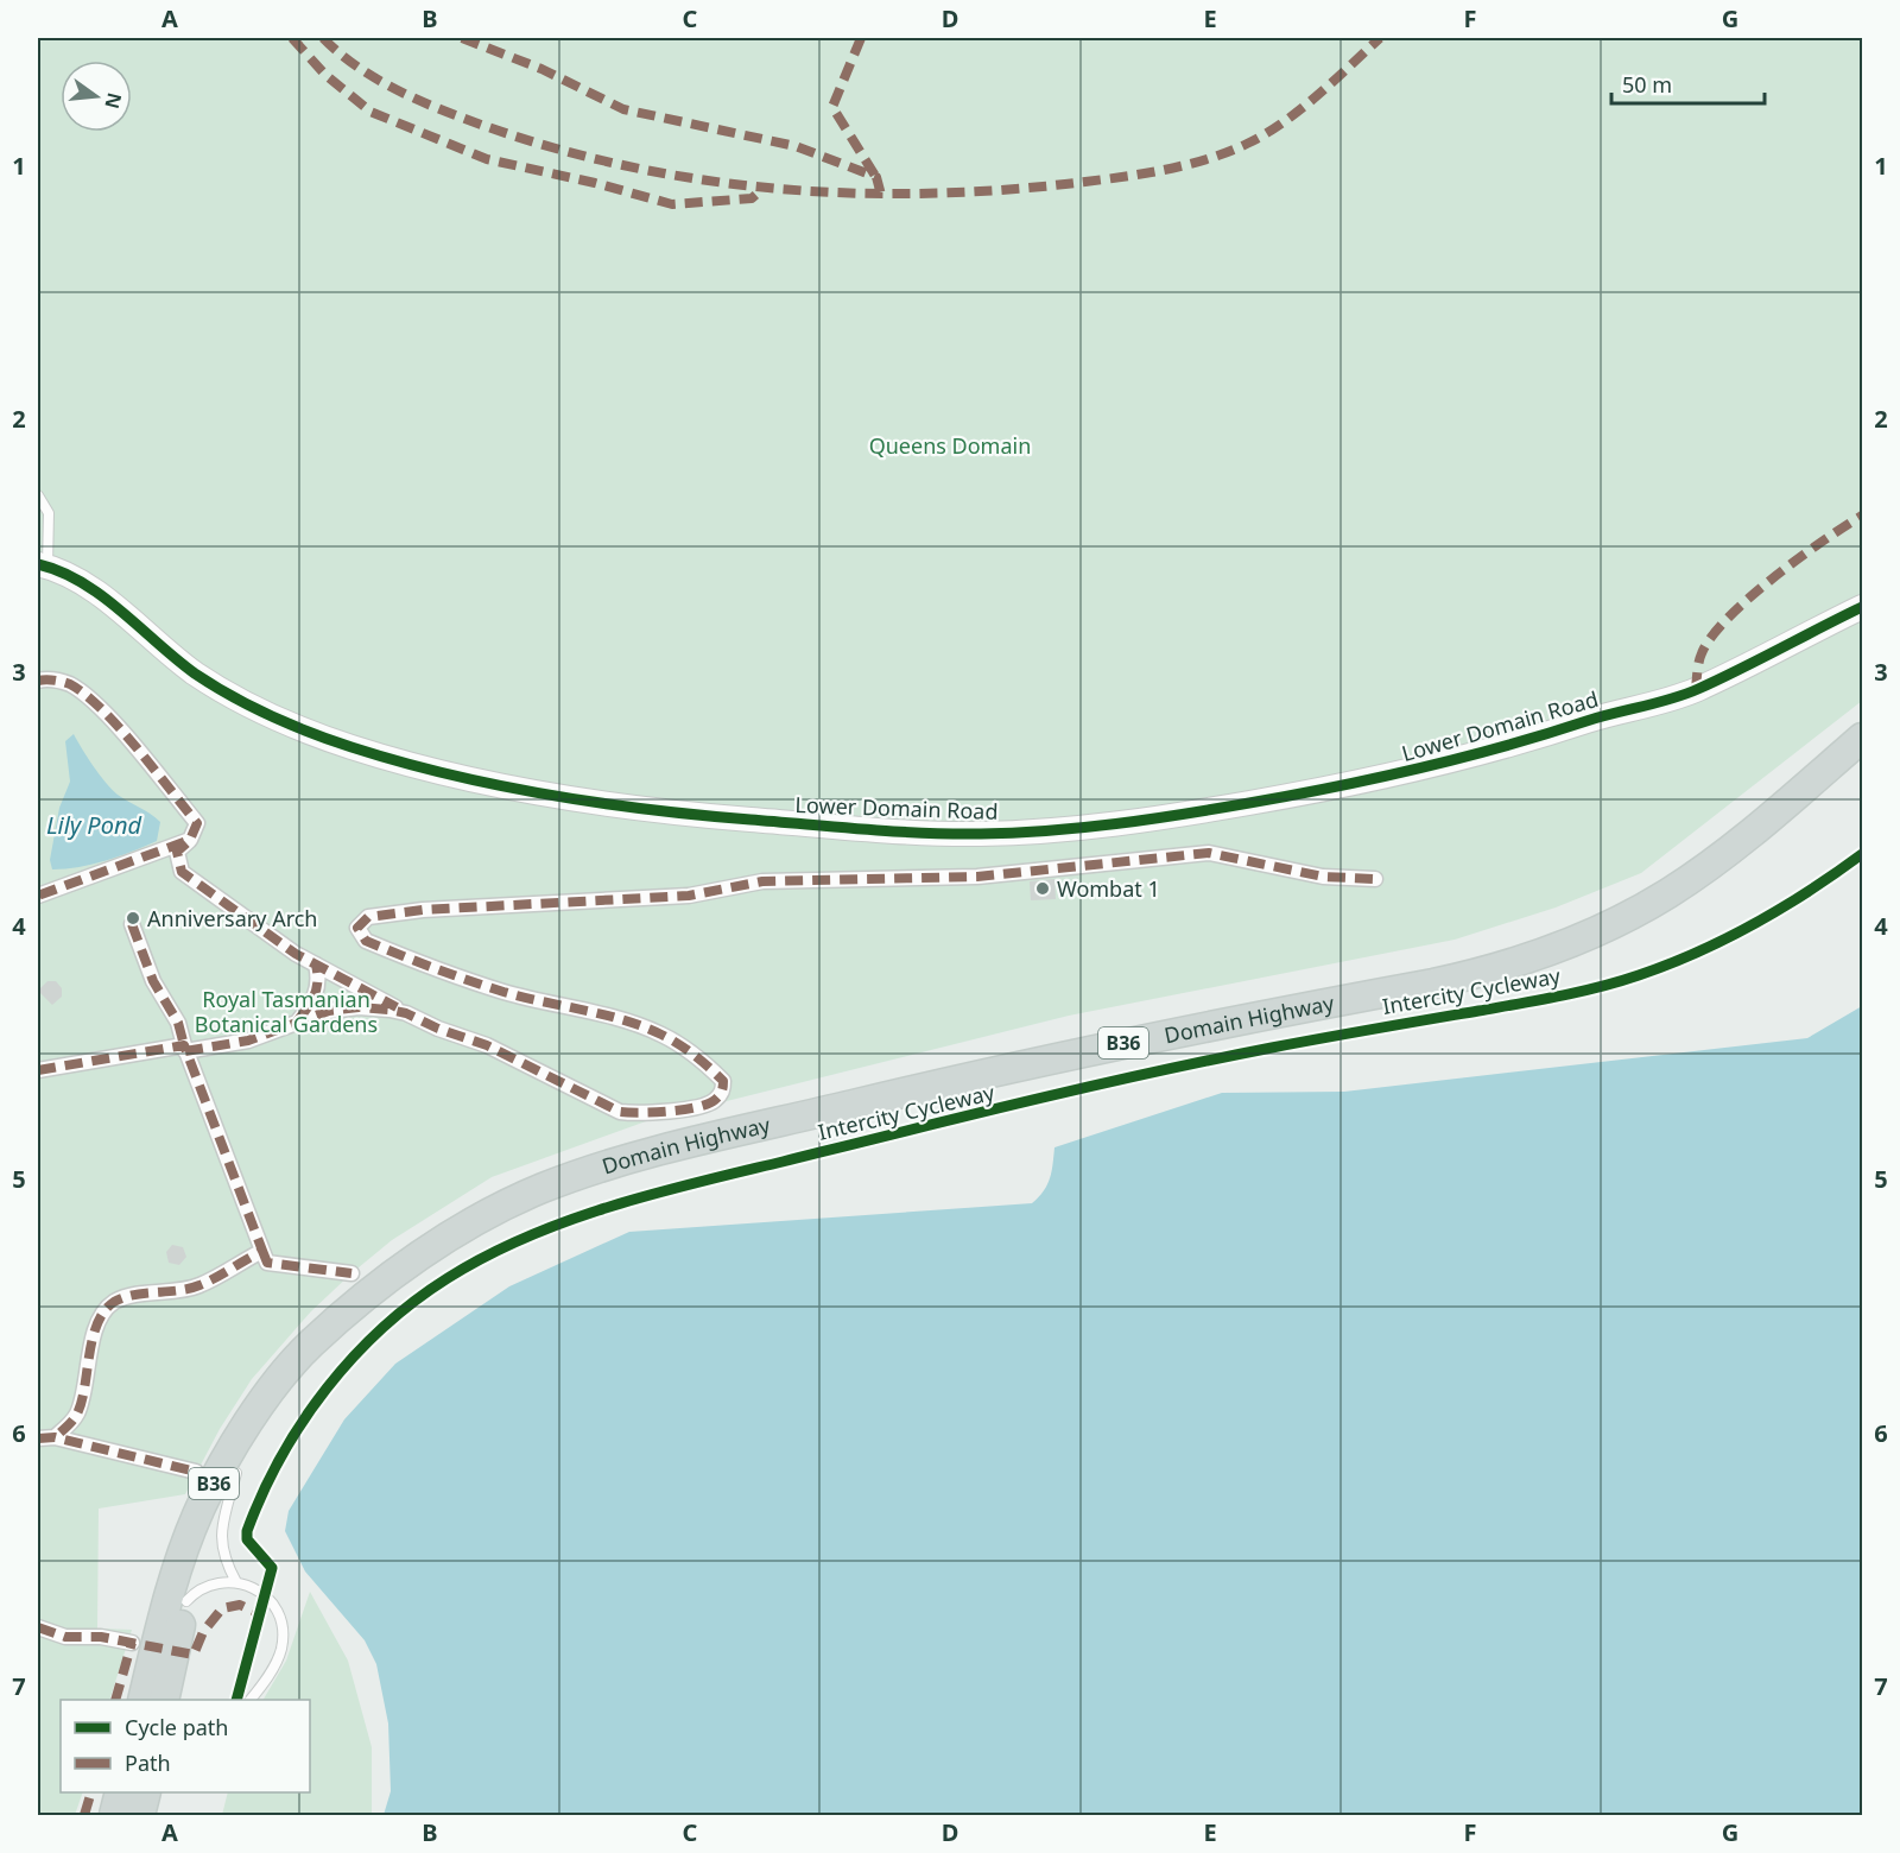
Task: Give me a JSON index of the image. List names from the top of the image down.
{
  "streets": {
    "main road": ["Domain Highway", "B36"],
    "street": ["Lower Domain Road"],
    "cycle path": ["Intercity Cycleway"]
  },
  "water": ["Lily Pond"],
  "parks": ["Queens Domain", "Royal Tasmanian Botanical Gardens"],
  "places": ["Wombat 1", "Anniversary Arch"],
  "legend": ["Cycle path", "Path"],
  "scale_bar": "50 m",
  "north": "right",
  "grid": {
    "columns": [
      "A",
      "B",
      "C",
      "D",
      "E",
      "F",
      "G"
    ],
    "rows": [
      "1",
      "2",
      "3",
      "4",
      "5",
      "6",
      "7"
    ]
  }
}
